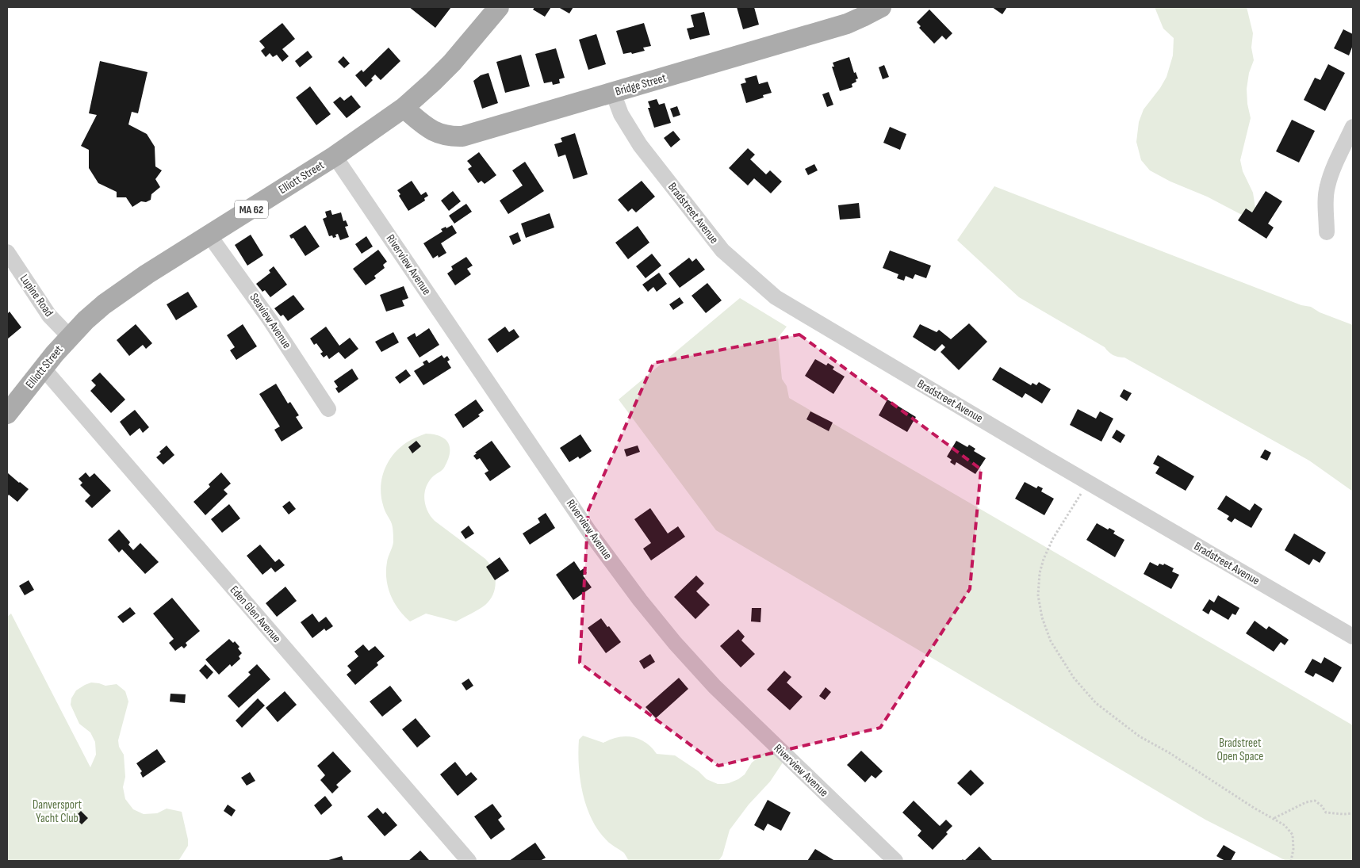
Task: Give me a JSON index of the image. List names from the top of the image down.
{
  "streets": {
    "main road": ["Bridge Street", "Elliott Street", "MA 62"],
    "street": [
      "Bradstreet Avenue",
      "Riverview Avenue",
      "Lupine Road",
      "Seaview Avenue",
      "Eden Glen Avenue"
    ]
  },
  "crossings": [
    ["Bridge Street", "Elliott Street"],
    ["Bridge Street", "Bradstreet Avenue"],
    ["Elliott Street", "Riverview Avenue"],
    ["Elliott Street", "Lupine Road"],
    ["Elliott Street", "Seaview Avenue"],
    ["Elliott Street", "Eden Glen Avenue"]
  ],
  "parks": ["Bradstreet Open Space", "Danversport Yacht Club"]
}
